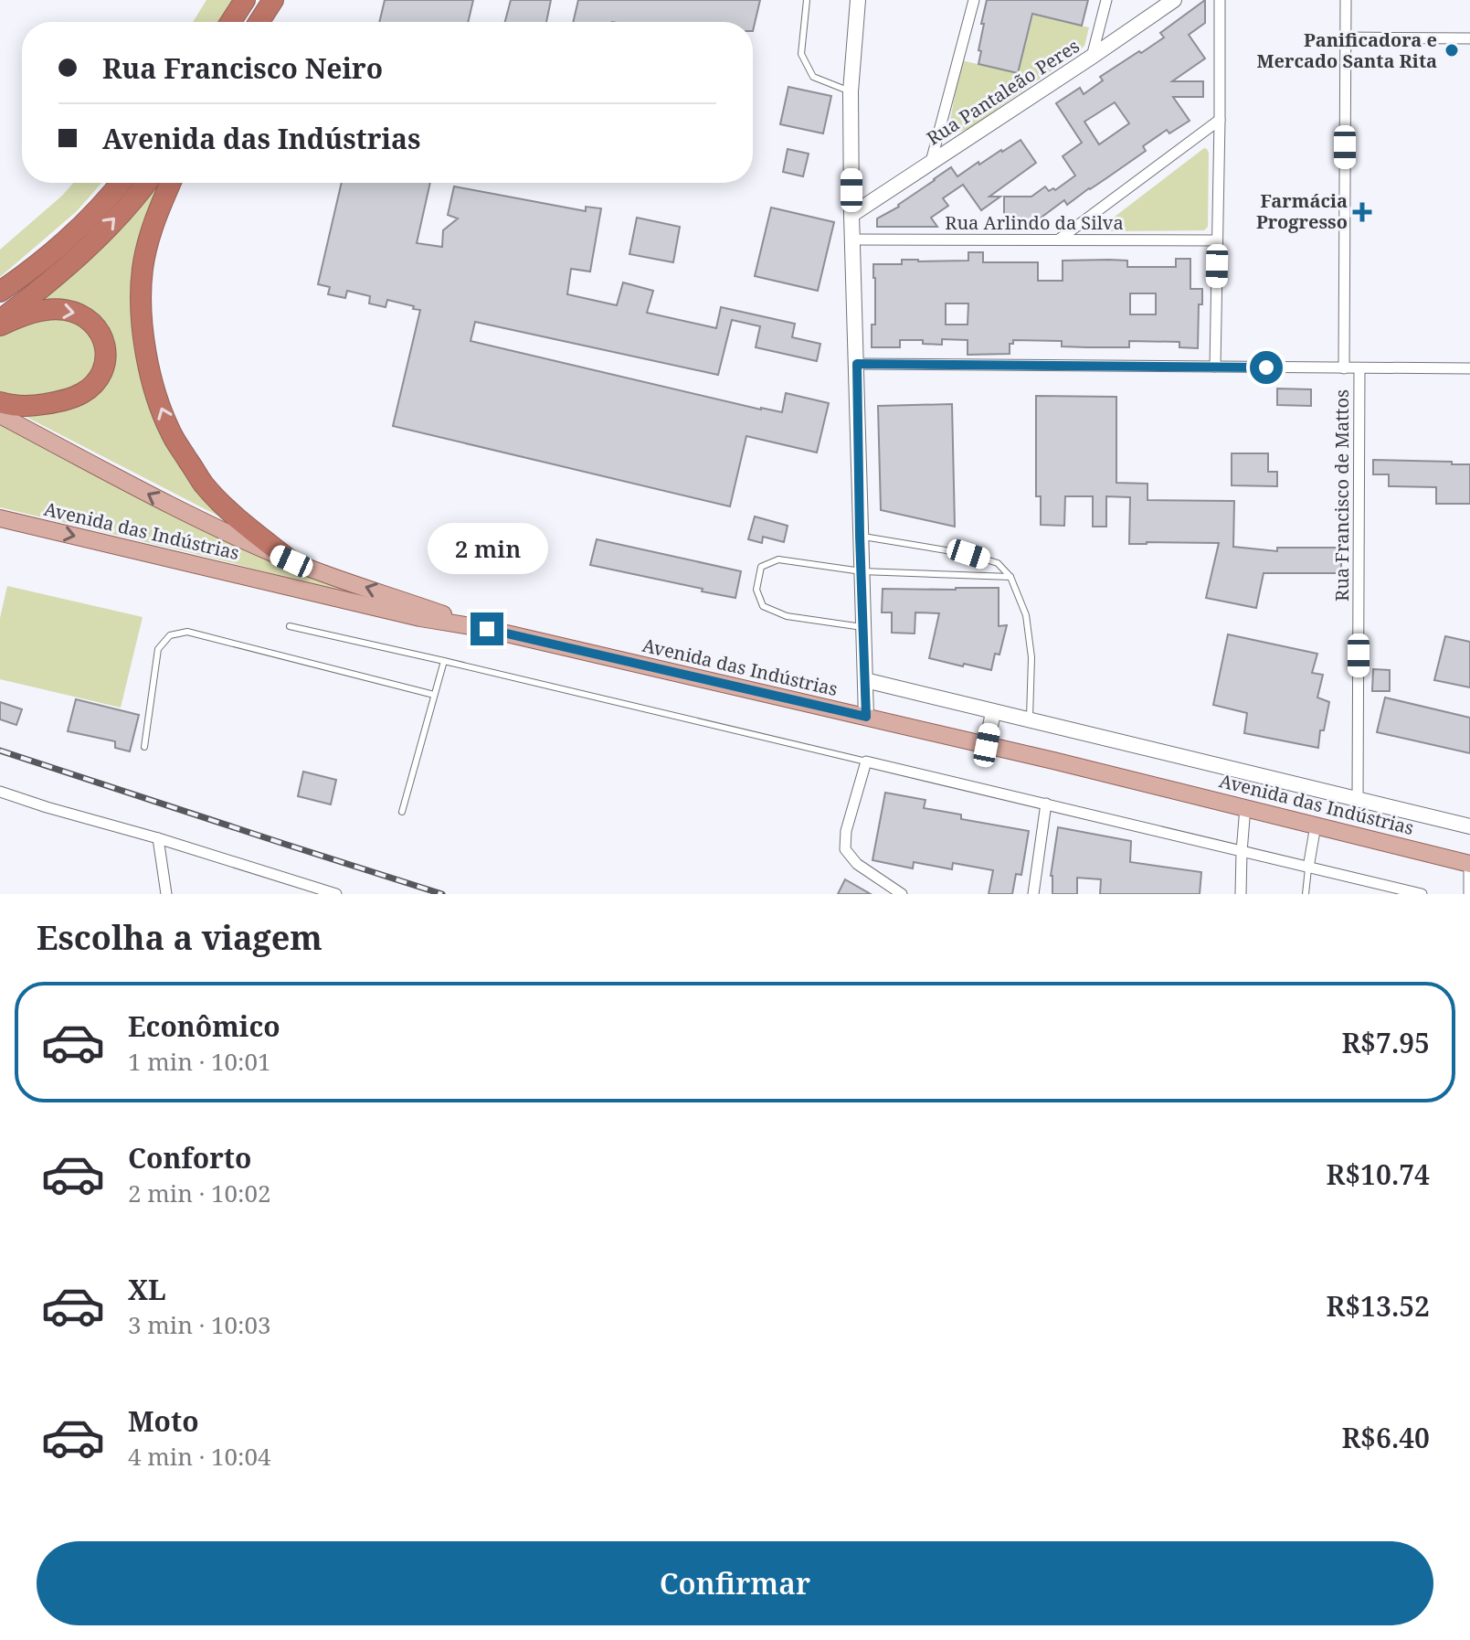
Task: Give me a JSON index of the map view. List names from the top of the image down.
{
  "streets": {
    "main road": ["Avenida das Indústrias"],
    "street": ["Rua Pantaleão Peres", "Rua Arlindo da Silva", "Rua Francisco de Mattos"]
  },
  "crossings": [
    ["Rua Francisco de Mattos", "Avenida das Indústrias"]
  ],
  "places": {
    "other": ["Panificadora e Mercado Santa Rita"],
    "health": ["Farmácia Progresso"]
  },
  "page": {
    "banner": ["Rua Francisco Neiro", "Avenida das Indústrias"],
    "bubble": "2 min",
    "heading": "Escolha a viagem",
    "list": [
      {
        "name": "Econômico",
        "note": "1 min · 10:01",
        "value": "R$7.95"
      },
      {
        "name": "Conforto",
        "note": "2 min · 10:02",
        "value": "R$10.74"
      },
      {
        "name": "XL",
        "note": "3 min · 10:03",
        "value": "R$13.52"
      },
      {
        "name": "Moto",
        "note": "4 min · 10:04",
        "value": "R$6.40"
      }
    ],
    "buttons": "Confirmar"
  }
}
